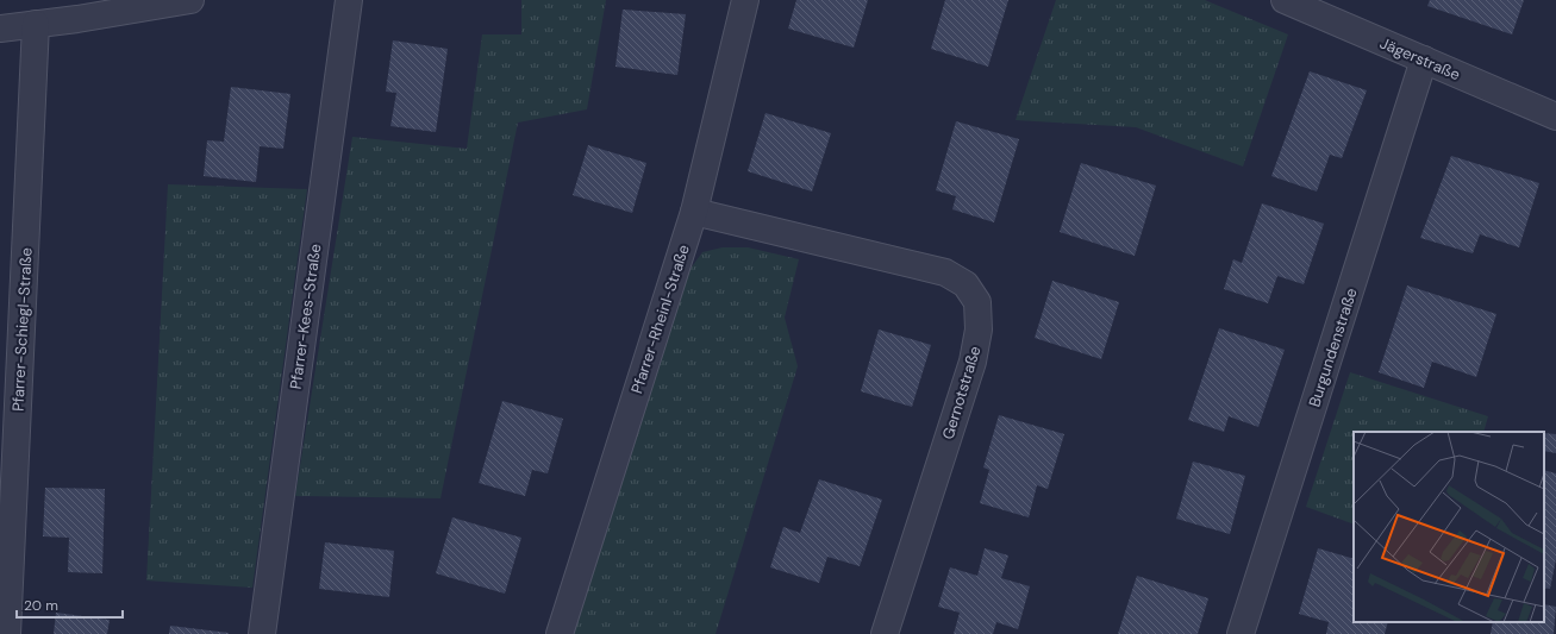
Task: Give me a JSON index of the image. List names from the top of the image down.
{
  "streets": {
    "street": [
      "Jägerstraße",
      "Pfarrer-Kees-Straße",
      "Pfarrer-Rheinl-Straße",
      "Pfarrer-Schiegl-Straße",
      "Burgundenstraße",
      "Gernotstraße"
    ]
  },
  "crossings": [
    ["Jägerstraße", "Burgundenstraße"],
    ["Pfarrer-Rheinl-Straße", "Gernotstraße"]
  ],
  "scale_bar": "20 m"
}
